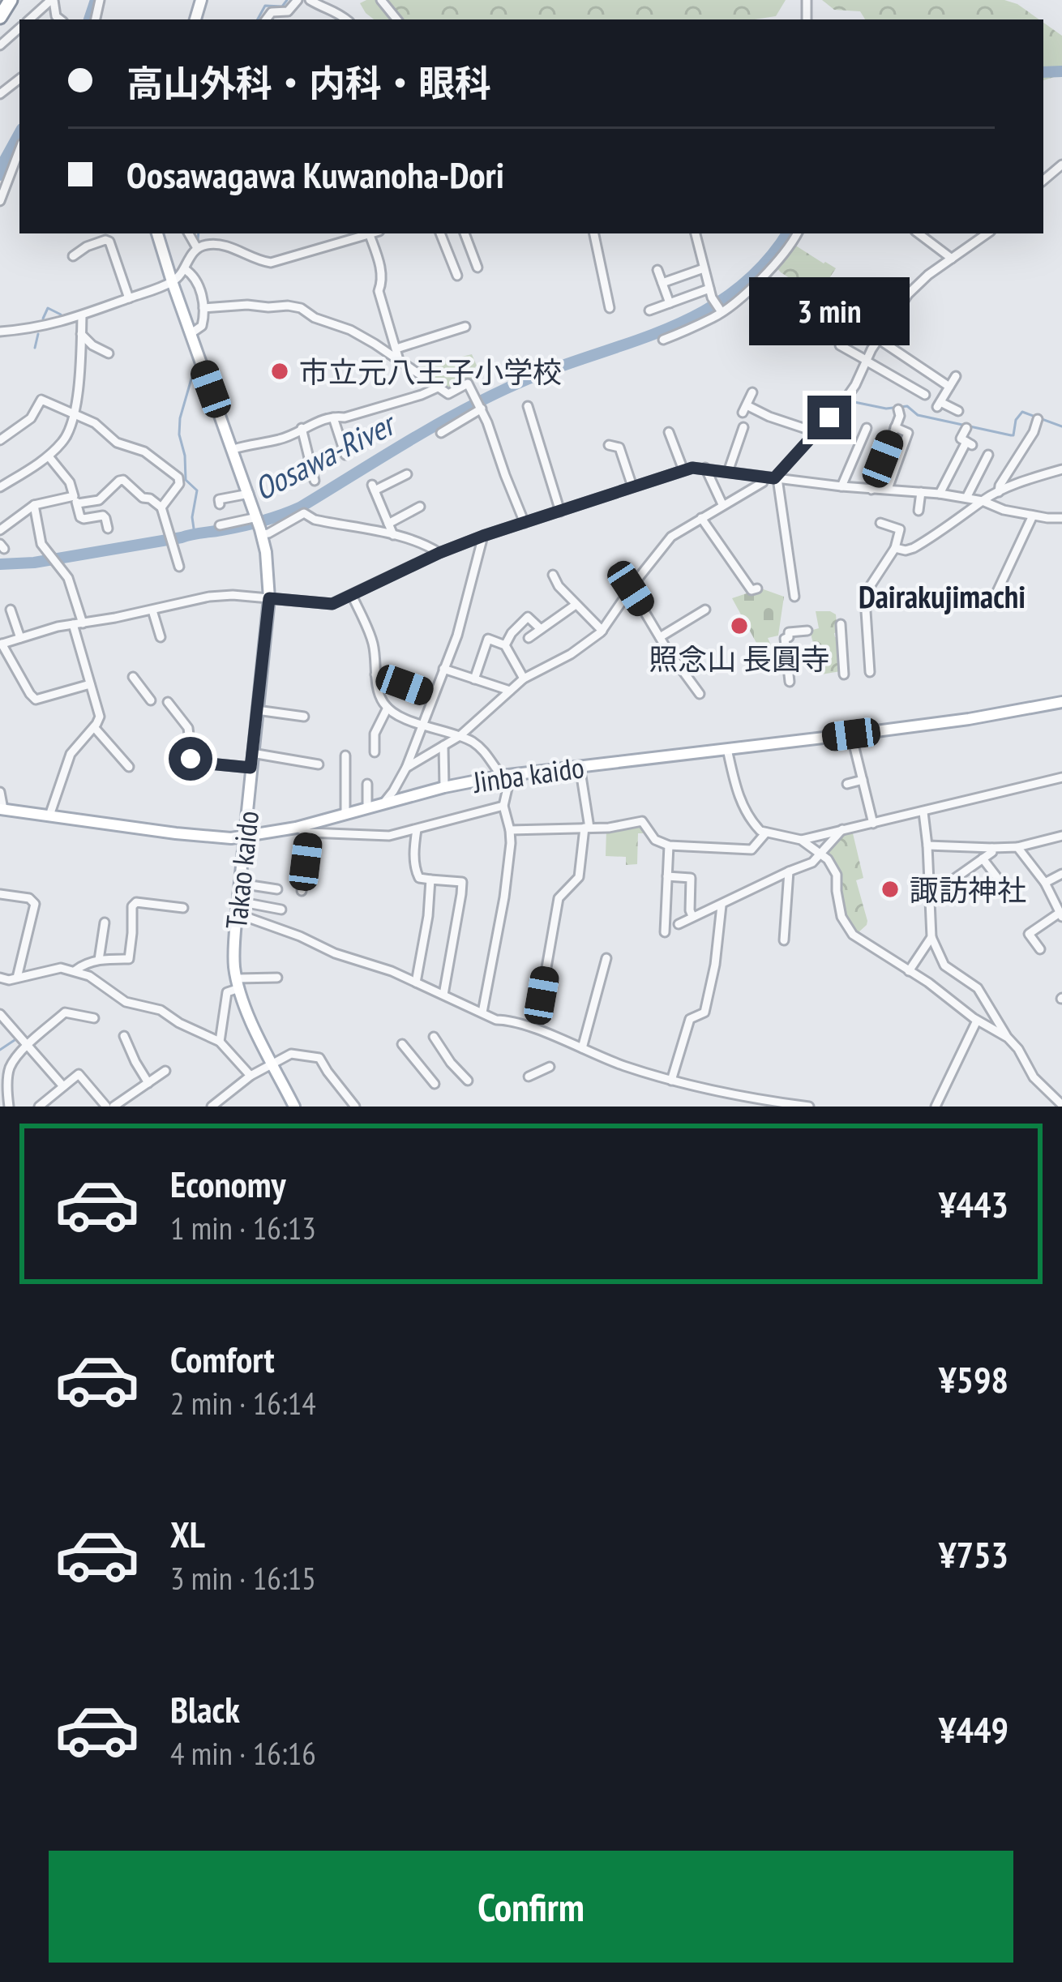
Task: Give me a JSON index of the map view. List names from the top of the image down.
{
  "streets": {
    "main road": ["Jinba kaido", "Takao kaido"]
  },
  "crossings": [
    ["Jinba kaido", "Takao kaido"]
  ],
  "districts": ["Dairakujimachi"],
  "water": ["Oosawa-River"],
  "places": ["市立元八王子小学校", "照念山 長圓寺", "諏訪神社"],
  "page": {
    "banner": ["高山外科・内科・眼科", "Oosawagawa Kuwanoha-Dori"],
    "bubble": "3 min",
    "list": [
      {
        "name": "Economy",
        "note": "1 min · 16:13",
        "value": "¥443"
      },
      {
        "name": "Comfort",
        "note": "2 min · 16:14",
        "value": "¥598"
      },
      {
        "name": "XL",
        "note": "3 min · 16:15",
        "value": "¥753"
      },
      {
        "name": "Black",
        "note": "4 min · 16:16",
        "value": "¥449"
      }
    ],
    "buttons": "Confirm"
  }
}
